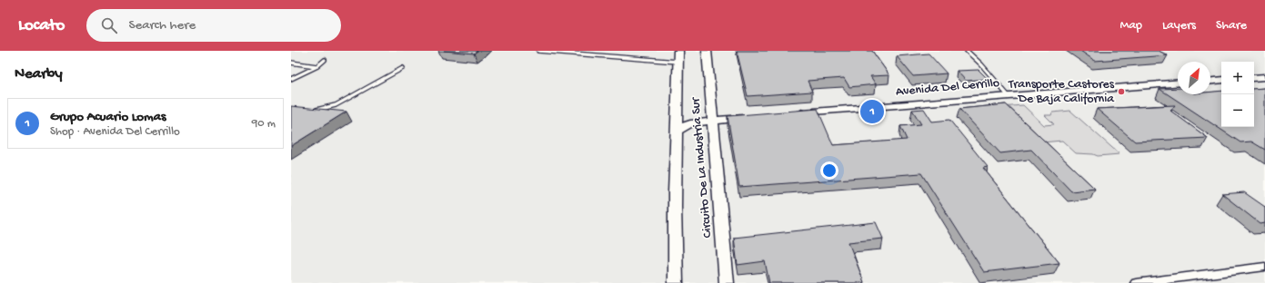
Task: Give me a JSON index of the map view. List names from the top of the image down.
{
  "streets": {
    "main road": ["Avenida Del Cerrillo", "Circuito De La Industria Sur"]
  },
  "places": ["Transporte Castores De Baja California"],
  "north": "top right",
  "page": {
    "header": "Locato",
    "search": "Search here",
    "nav": ["Map", "Layers", "Share"],
    "heading": "Nearby",
    "map_buttons": ["+", "−"],
    "list": [
      {
        "mark": "1",
        "name": "Grupo Acuario Lomas",
        "note": "Shop · Avenida Del Cerrillo",
        "value": "90 m"
      }
    ],
    "pins": "1"
  }
}
